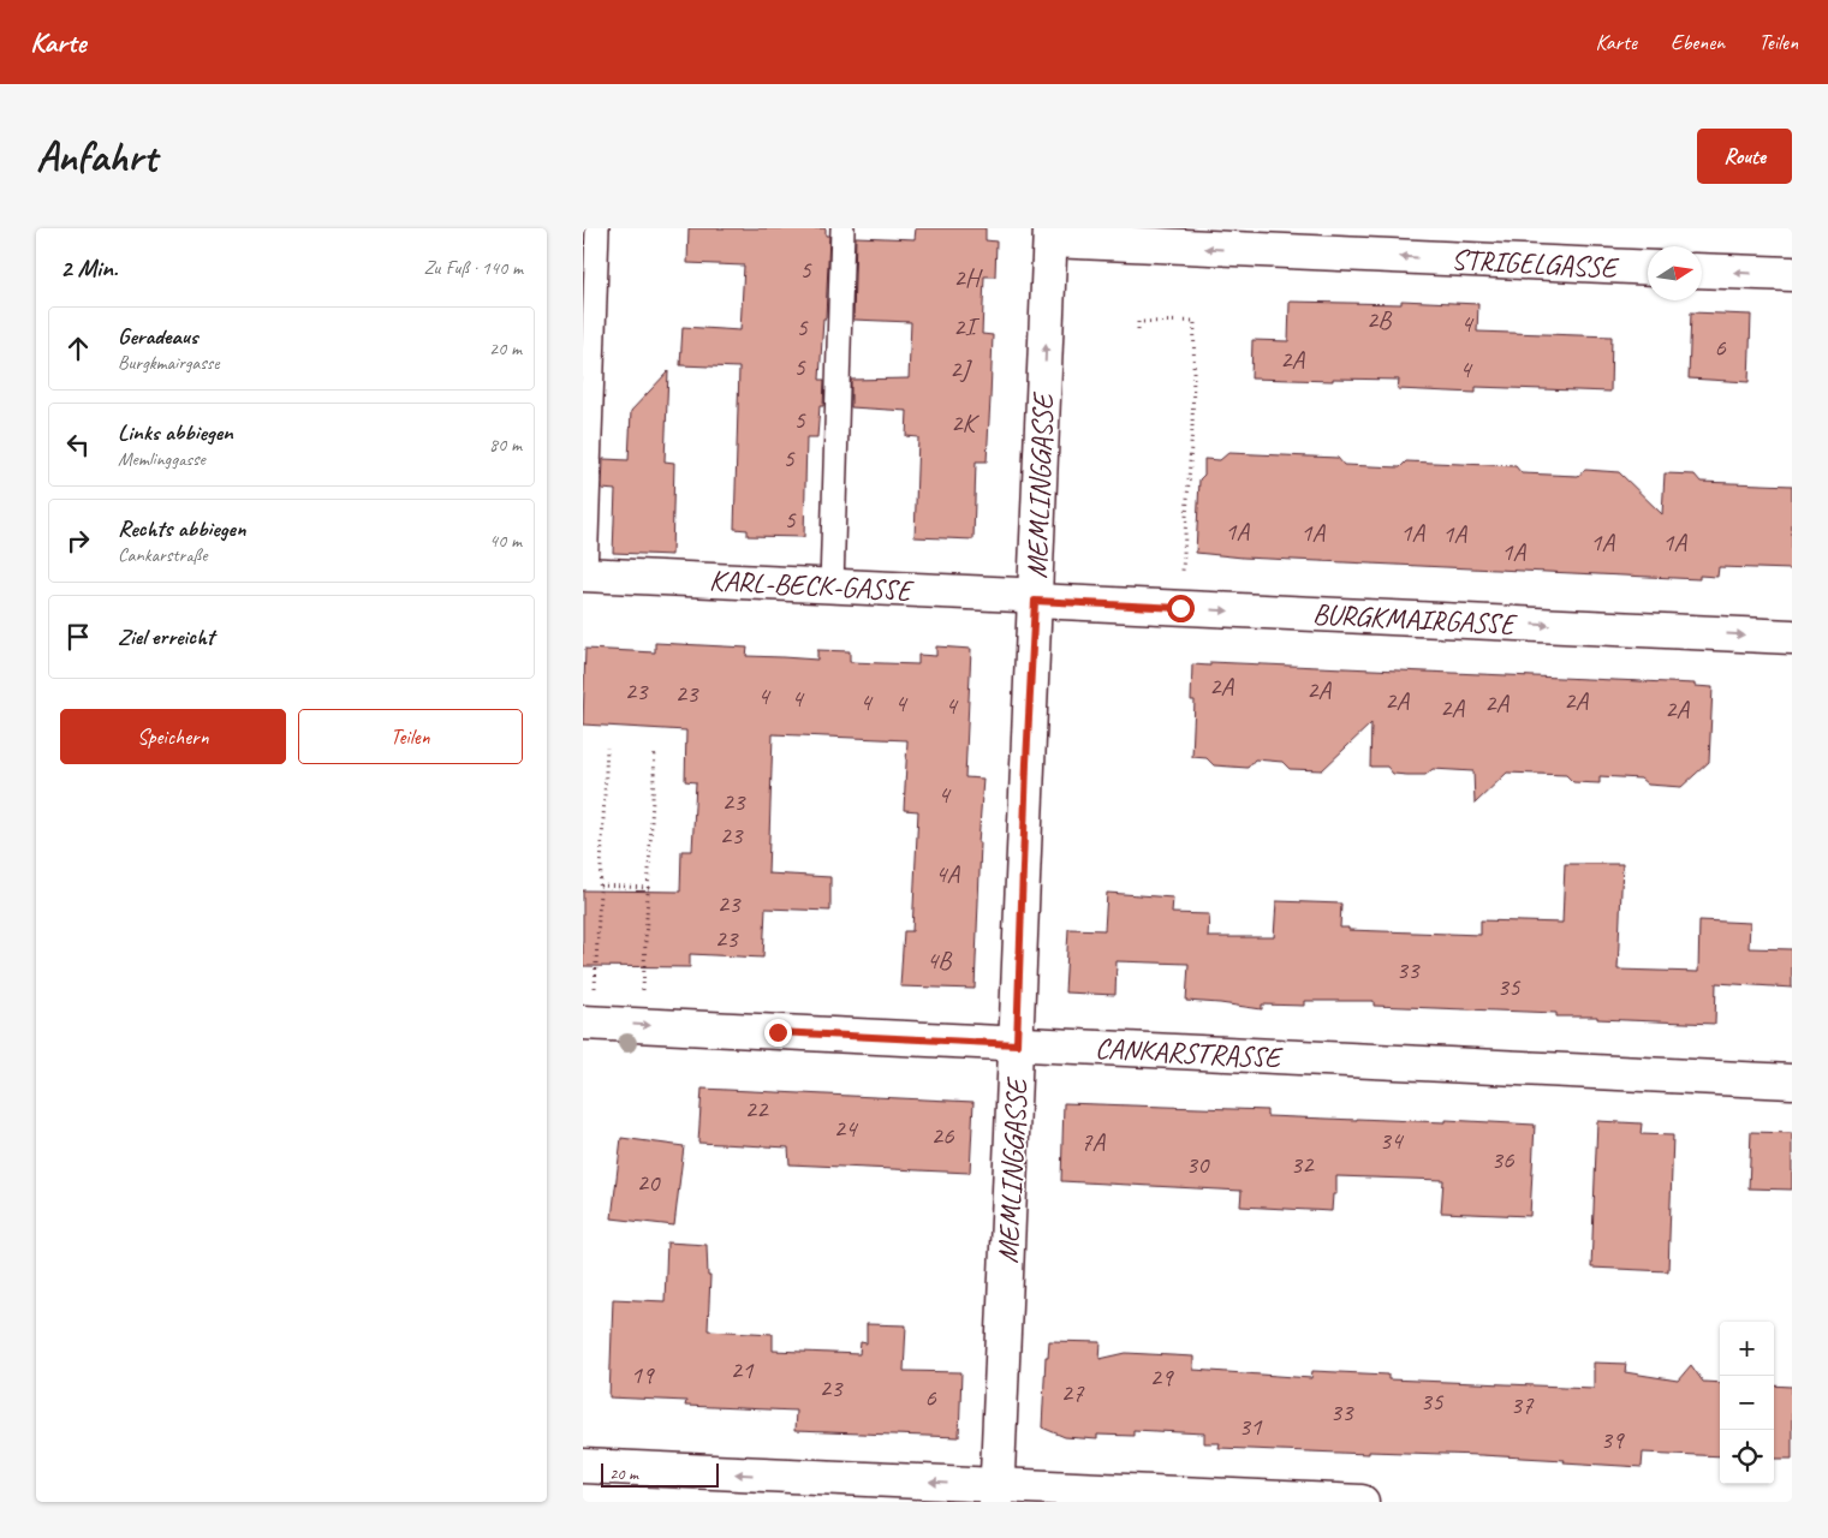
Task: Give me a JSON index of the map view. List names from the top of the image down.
{
  "streets": {
    "street": [
      "STRIGELGASSE",
      "MEMLINGGASSE",
      "KARL-BECK-GASSE",
      "BURGKMAIRGASSE",
      "CANKARSTRASSE"
    ]
  },
  "crossings": [
    ["STRIGELGASSE", "MEMLINGGASSE"],
    ["MEMLINGGASSE", "KARL-BECK-GASSE"],
    ["MEMLINGGASSE", "BURGKMAIRGASSE"],
    ["MEMLINGGASSE", "CANKARSTRASSE"],
    ["KARL-BECK-GASSE", "BURGKMAIRGASSE"]
  ],
  "one_way": ["STRIGELGASSE", "BURGKMAIRGASSE"],
  "house_numbers": [
    "5",
    "2H",
    "2B",
    "4",
    "5",
    "2I",
    "6",
    "2A",
    "5",
    "2J",
    "4",
    "5",
    "2K",
    "5",
    "5",
    "1A",
    "1A",
    "1A",
    "1A",
    "1A",
    "1A",
    "1A",
    "2A",
    "2A",
    "23",
    "23",
    "4",
    "4",
    "2A",
    "2A",
    "4",
    "4",
    "2A",
    "4",
    "2A",
    "2A",
    "4",
    "23",
    "23",
    "4A",
    "23",
    "23",
    "4B",
    "33",
    "35",
    "22",
    "24",
    "26",
    "34",
    "7A",
    "36",
    "30",
    "32",
    "20",
    "21",
    "19",
    "29",
    "23",
    "27",
    "6",
    "35",
    "37",
    "33",
    "31",
    "39"
  ],
  "scale_bar": "20 m",
  "north": "right",
  "page": {
    "header": "Karte",
    "nav": ["Karte", "Ebenen", "Teilen"],
    "buttons": [
      "Route",
      ["Speichern", "Teilen"]
    ],
    "title": "Anfahrt",
    "heading": ["2 Min.", "Zu Fuß · 140 m"],
    "list": [
      ["Geradeaus", "Burgkmairgasse", "20 m"],
      ["Links abbiegen", "Memlinggasse", "80 m"],
      ["Rechts abbiegen", "Cankarstraße", "40 m"],
      "Ziel erreicht"
    ],
    "map_buttons": ["+", "−"],
    "scale": "20 m"
  }
}
